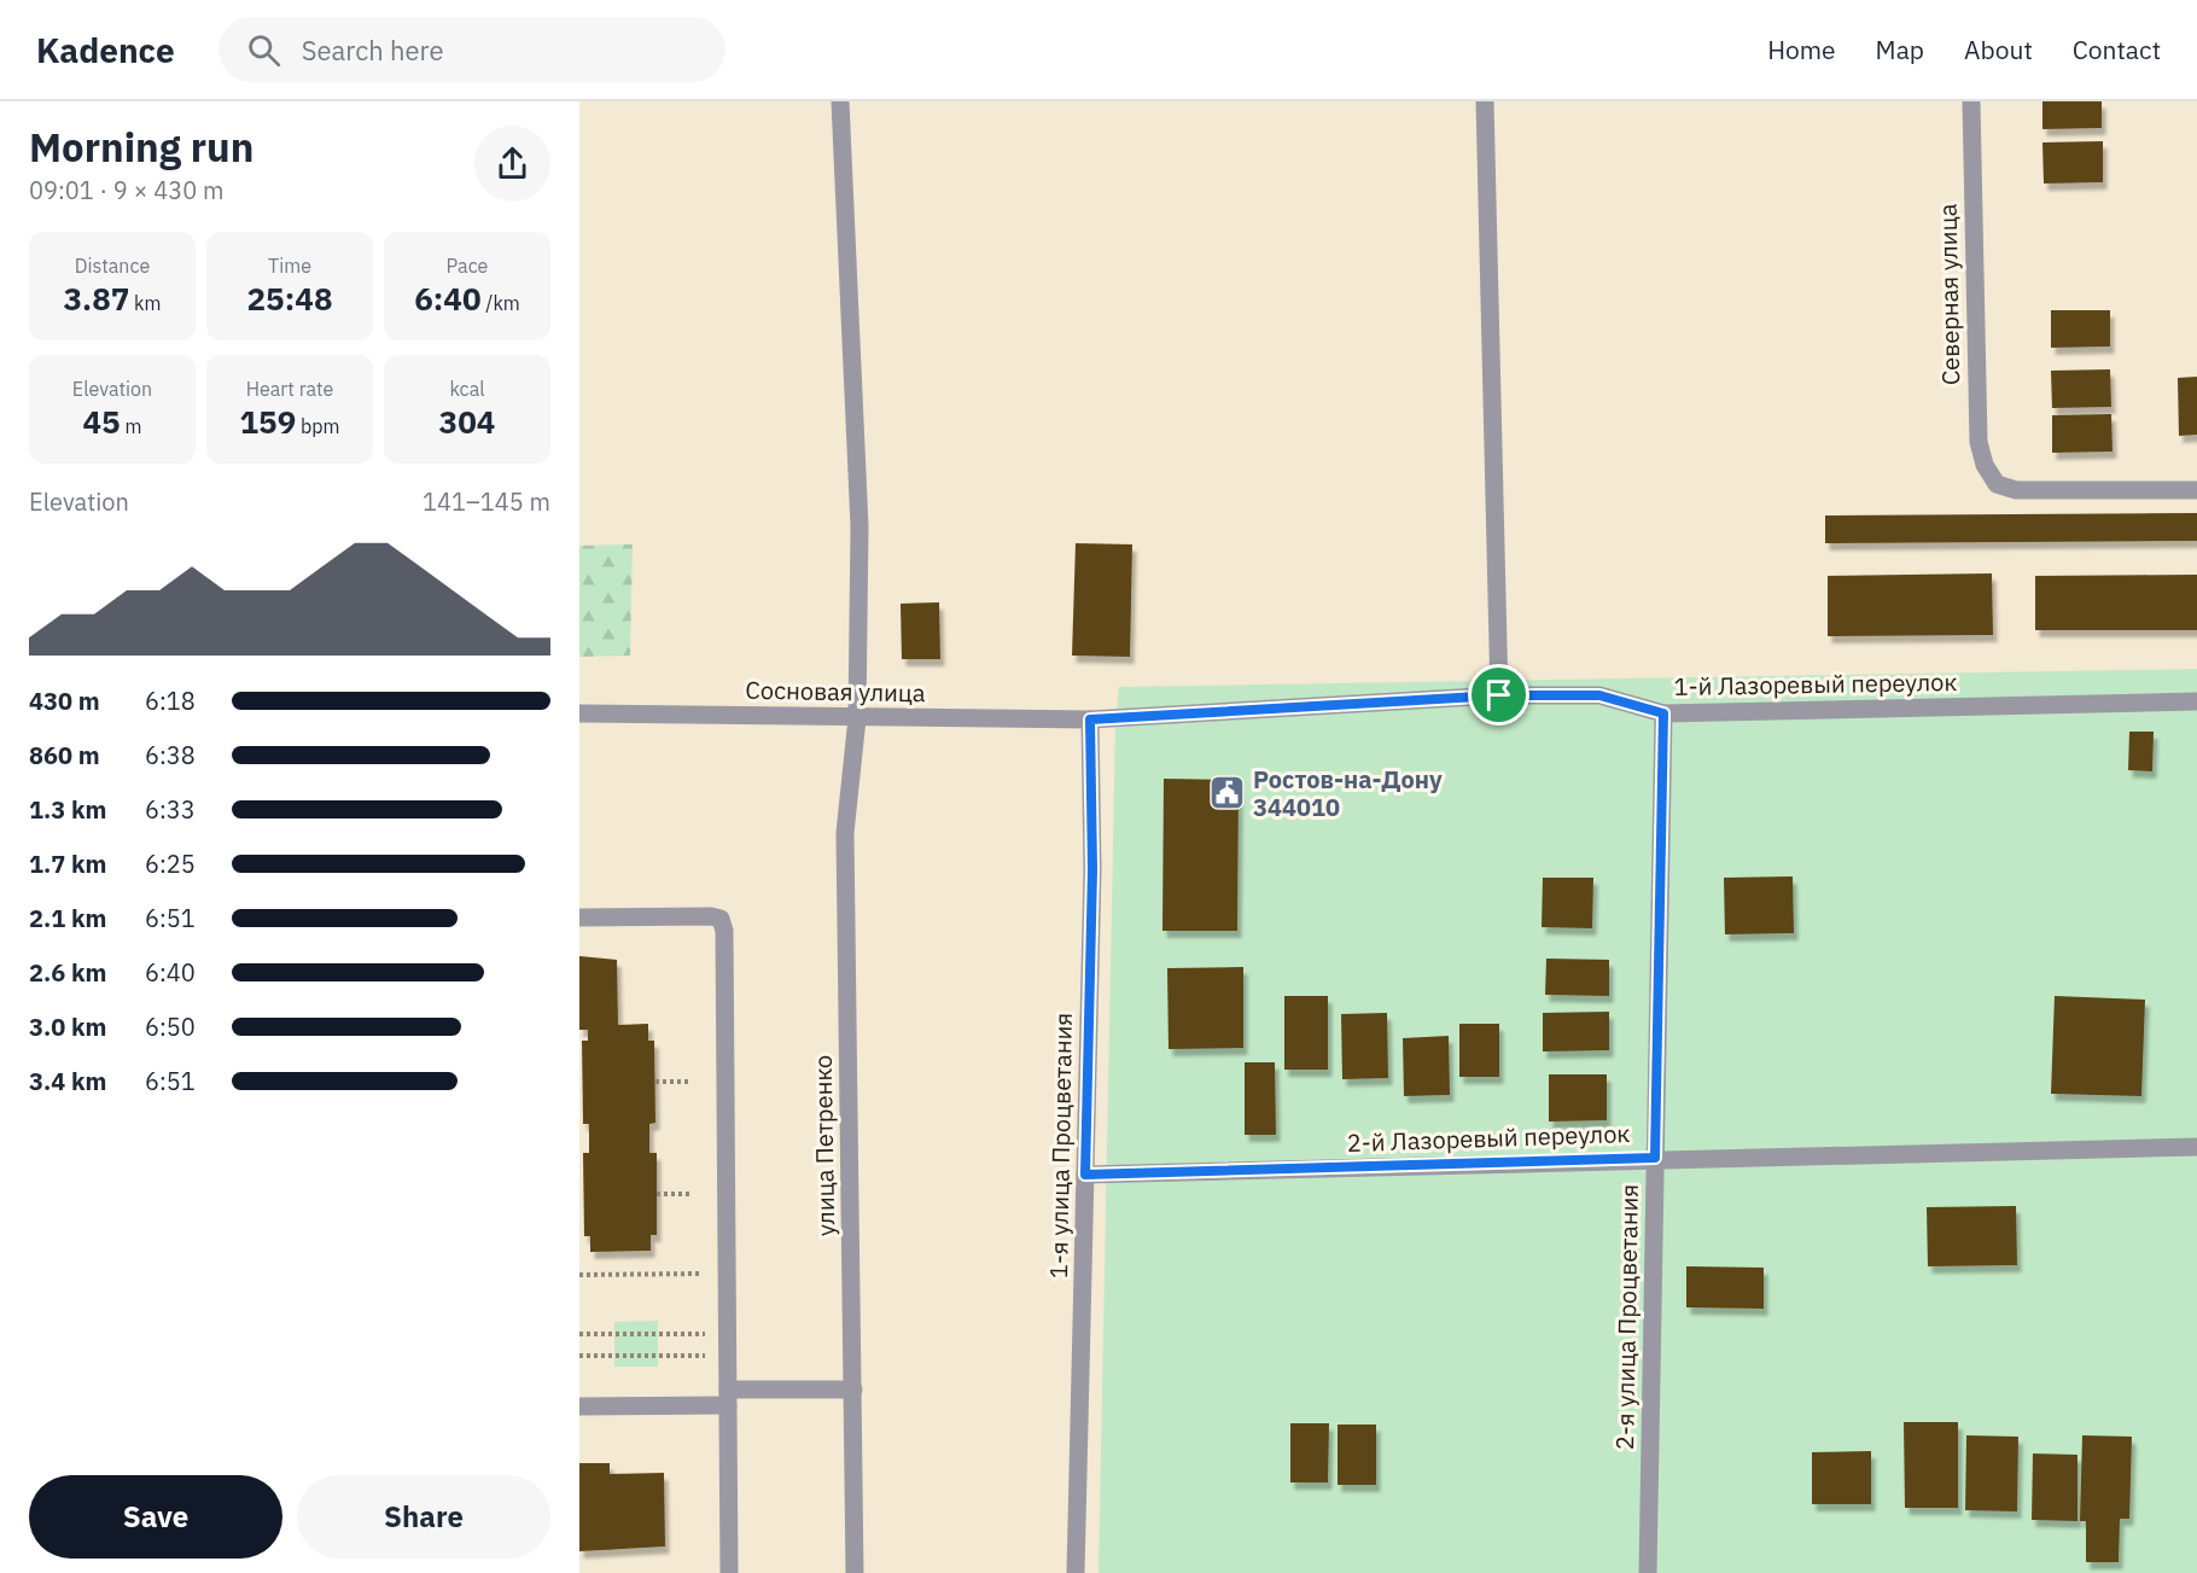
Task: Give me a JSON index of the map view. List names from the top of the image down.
{
  "streets": {
    "street": [
      "Северная улица",
      "1-й Лазоревый переулок",
      "Сосновая улица",
      "2-й Лазоревый переулок",
      "улица Петренко",
      "1-я улица Процветания",
      "2-я улица Процветания"
    ]
  },
  "crossings": [
    ["1-й Лазоревый переулок", "Сосновая улица"],
    ["1-й Лазоревый переулок", "1-я улица Процветания"],
    ["1-й Лазоревый переулок", "2-я улица Процветания"],
    ["Сосновая улица", "улица Петренко"],
    ["Сосновая улица", "1-я улица Процветания"],
    ["2-й Лазоревый переулок", "1-я улица Процветания"],
    ["2-й Лазоревый переулок", "2-я улица Процветания"]
  ],
  "places": {
    "public building": ["Ростов-на-Дону 344010"]
  },
  "page": {
    "header": "Kadence",
    "search": "Search here",
    "nav": [
      "Home",
      "Map",
      "About",
      "Contact"
    ],
    "heading": ["Morning run", "09:01 · 9 × 430 m"],
    "stats": [
      ["Distance", "3.87 km"],
      ["Time", "25:48"],
      ["Pace", "6:40 /km"],
      ["Elevation", "45 m"],
      ["Heart rate", "159 bpm"],
      ["kcal", "304"]
    ],
    "chart": ["Elevation", "141–145 m"],
    "list": [
      {
        "name": "430 m",
        "note": "6:18"
      },
      {
        "name": "860 m",
        "note": "6:38"
      },
      {
        "name": "1.3 km",
        "note": "6:33"
      },
      {
        "name": "1.7 km",
        "note": "6:25"
      },
      {
        "name": "2.1 km",
        "note": "6:51"
      },
      {
        "name": "2.6 km",
        "note": "6:40"
      },
      {
        "name": "3.0 km",
        "note": "6:50"
      },
      {
        "name": "3.4 km",
        "note": "6:51"
      }
    ],
    "buttons": ["Save", "Share"]
  }
}
